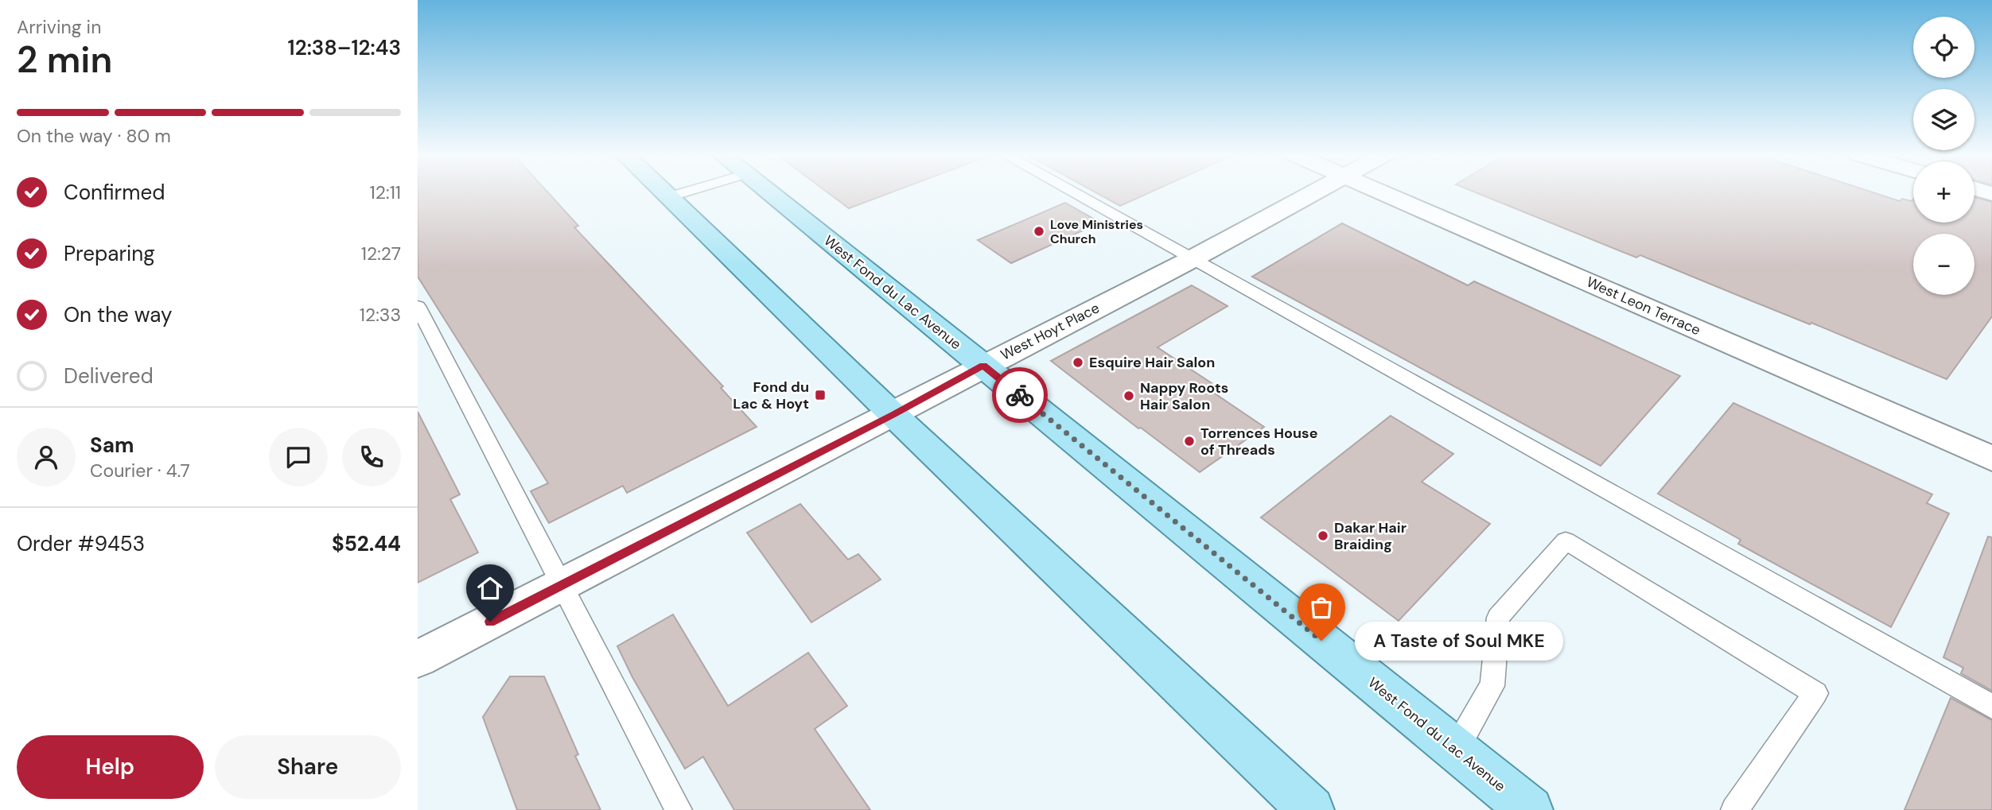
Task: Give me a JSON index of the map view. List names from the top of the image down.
{
  "streets": {
    "main road": ["West Fond du Lac Avenue"],
    "street": ["West Leon Terrace", "West Hoyt Place"]
  },
  "crossings": [
    ["West Fond du Lac Avenue", "West Hoyt Place"]
  ],
  "places": {
    "other": [
      "Love Ministries Church",
      "Esquire Hair Salon",
      "Nappy Roots Hair Salon",
      "Torrences House of Threads",
      "Dakar Hair Braiding",
      "A Taste of Soul MKE"
    ],
    "transit": ["Fond du Lac & Hoyt"]
  },
  "page": {
    "heading": ["2 min", "Arriving in", "12:38–12:43"],
    "panel": [
      "Sam",
      "Courier · 4.7",
      "Order #9453",
      "$52.44"
    ],
    "map_buttons": ["+", "−"],
    "bar": "On the way · 80 m",
    "list": [
      ["Confirmed", "12:11"],
      ["Preparing", "12:27"],
      ["On the way", "12:33"],
      "Delivered"
    ],
    "bubble": "A Taste of Soul MKE",
    "buttons": ["Help", "Share"]
  }
}
